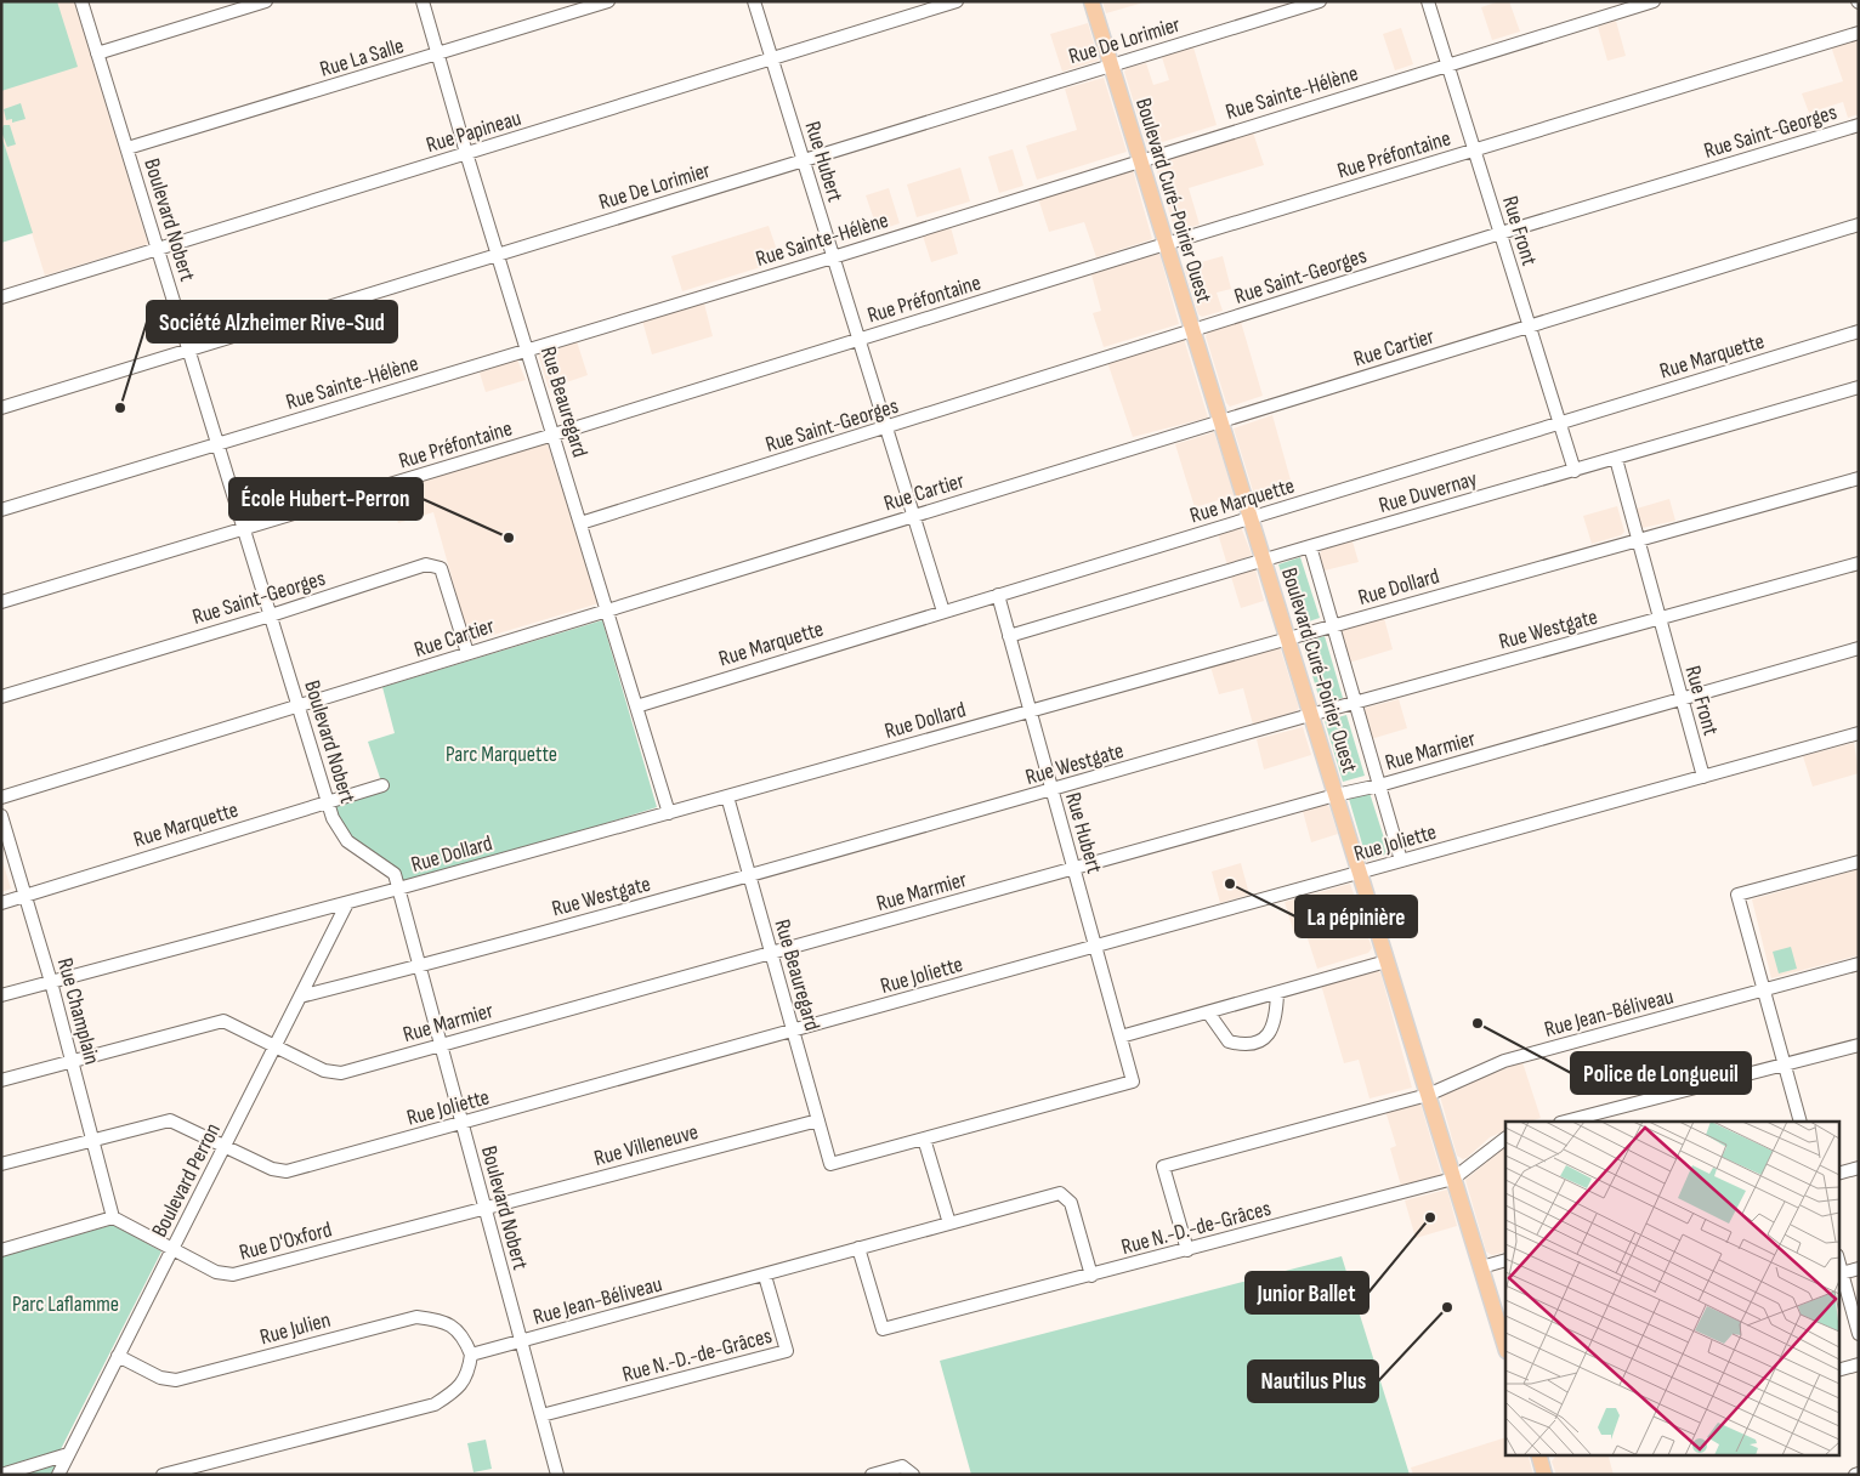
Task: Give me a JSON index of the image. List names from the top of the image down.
{
  "streets": {
    "main road": ["Boulevard Curé-Poirier Ouest"],
    "street": [
      "Rue De Lorimier",
      "Rue La Salle",
      "Rue Sainte-Hélène",
      "Rue Papineau",
      "Rue Saint-Georges",
      "Rue Préfontaine",
      "Rue Hubert",
      "Boulevard Nobert",
      "Rue Front",
      "Rue Cartier",
      "Rue Marquette",
      "Rue Beauregard",
      "Rue Duvernay",
      "Rue Dollard",
      "Rue Westgate",
      "Rue Marmier",
      "Rue Joliette",
      "Rue Champlain",
      "Rue Jean-Béliveau",
      "Rue Villeneuve",
      "Boulevard Perron",
      "Rue N.-D.-de-Grâces",
      "Rue D'Oxford",
      "Rue Julien"
    ]
  },
  "crossings": [
    ["Rue De Lorimier", "Rue Hubert"],
    ["Rue De Lorimier", "Boulevard Curé-Poirier Ouest"],
    ["Rue De Lorimier", "Boulevard Nobert"],
    ["Rue De Lorimier", "Rue Beauregard"],
    ["Rue La Salle", "Boulevard Nobert"],
    ["Rue La Salle", "Rue Beauregard"],
    ["Rue Sainte-Hélène", "Rue Hubert"],
    ["Rue Sainte-Hélène", "Boulevard Curé-Poirier Ouest"],
    ["Rue Sainte-Hélène", "Boulevard Nobert"],
    ["Rue Sainte-Hélène", "Rue Front"],
    ["Rue Sainte-Hélène", "Rue Beauregard"],
    ["Rue Papineau", "Rue Hubert"],
    ["Rue Papineau", "Boulevard Nobert"],
    ["Rue Papineau", "Rue Beauregard"],
    ["Rue Saint-Georges", "Rue Hubert"],
    ["Rue Saint-Georges", "Boulevard Curé-Poirier Ouest"],
    ["Rue Saint-Georges", "Boulevard Nobert"],
    ["Rue Saint-Georges", "Rue Front"],
    ["Rue Saint-Georges", "Rue Cartier"],
    ["Rue Saint-Georges", "Rue Beauregard"],
    ["Rue Préfontaine", "Rue Hubert"],
    ["Rue Préfontaine", "Boulevard Curé-Poirier Ouest"],
    ["Rue Préfontaine", "Boulevard Nobert"],
    ["Rue Préfontaine", "Rue Front"],
    ["Rue Préfontaine", "Rue Beauregard"],
    ["Rue Hubert", "Rue Cartier"],
    ["Rue Hubert", "Rue Marquette"],
    ["Rue Hubert", "Rue Beauregard"],
    ["Rue Hubert", "Rue Duvernay"],
    ["Rue Hubert", "Rue Dollard"],
    ["Rue Hubert", "Rue Westgate"],
    ["Rue Hubert", "Rue Marmier"],
    ["Rue Hubert", "Rue Joliette"],
    ["Boulevard Curé-Poirier Ouest", "Rue Cartier"],
    ["Boulevard Curé-Poirier Ouest", "Rue Marquette"],
    ["Boulevard Curé-Poirier Ouest", "Rue Duvernay"],
    ["Boulevard Curé-Poirier Ouest", "Rue Dollard"],
    ["Boulevard Curé-Poirier Ouest", "Rue Westgate"],
    ["Boulevard Curé-Poirier Ouest", "Rue Marmier"],
    ["Boulevard Curé-Poirier Ouest", "Rue Joliette"],
    ["Boulevard Curé-Poirier Ouest", "Rue Jean-Béliveau"],
    ["Boulevard Curé-Poirier Ouest", "Rue N.-D.-de-Grâces"],
    ["Boulevard Nobert", "Rue Cartier"],
    ["Boulevard Nobert", "Rue Marquette"],
    ["Boulevard Nobert", "Rue Dollard"],
    ["Boulevard Nobert", "Rue Westgate"],
    ["Boulevard Nobert", "Rue Marmier"],
    ["Boulevard Nobert", "Rue Joliette"],
    ["Boulevard Nobert", "Rue Jean-Béliveau"],
    ["Boulevard Nobert", "Rue Villeneuve"],
    ["Boulevard Nobert", "Rue N.-D.-de-Grâces"],
    ["Boulevard Nobert", "Rue D'Oxford"],
    ["Rue Front", "Rue Cartier"],
    ["Rue Front", "Rue Marquette"],
    ["Rue Front", "Rue Duvernay"],
    ["Rue Front", "Rue Dollard"],
    ["Rue Front", "Rue Westgate"],
    ["Rue Front", "Rue Marmier"],
    ["Rue Front", "Rue Joliette"],
    ["Rue Cartier", "Rue Beauregard"],
    ["Rue Marquette", "Rue Beauregard"],
    ["Rue Marquette", "Rue Champlain"],
    ["Rue Beauregard", "Rue Dollard"],
    ["Rue Beauregard", "Rue Westgate"],
    ["Rue Beauregard", "Rue Marmier"],
    ["Rue Beauregard", "Rue Joliette"],
    ["Rue Beauregard", "Rue Villeneuve"],
    ["Rue Dollard", "Rue Champlain"],
    ["Rue Dollard", "Boulevard Perron"],
    ["Rue Westgate", "Boulevard Perron"],
    ["Rue Marmier", "Rue Champlain"],
    ["Rue Marmier", "Boulevard Perron"],
    ["Rue Joliette", "Rue Champlain"],
    ["Rue Joliette", "Boulevard Perron"],
    ["Rue Champlain", "Rue D'Oxford"],
    ["Rue Jean-Béliveau", "Rue N.-D.-de-Grâces"],
    ["Rue Jean-Béliveau", "Rue Julien"],
    ["Rue Villeneuve", "Rue D'Oxford"],
    ["Boulevard Perron", "Rue D'Oxford"],
    ["Boulevard Perron", "Rue Julien"]
  ],
  "parks": ["Parc Marquette", "Parc Laflamme"],
  "places": [
    "Société Alzheimer Rive-Sud",
    "École Hubert-Perron",
    "La pépinière",
    "Police de Longueuil",
    "Junior Ballet",
    "Nautilus Plus"
  ]
}
